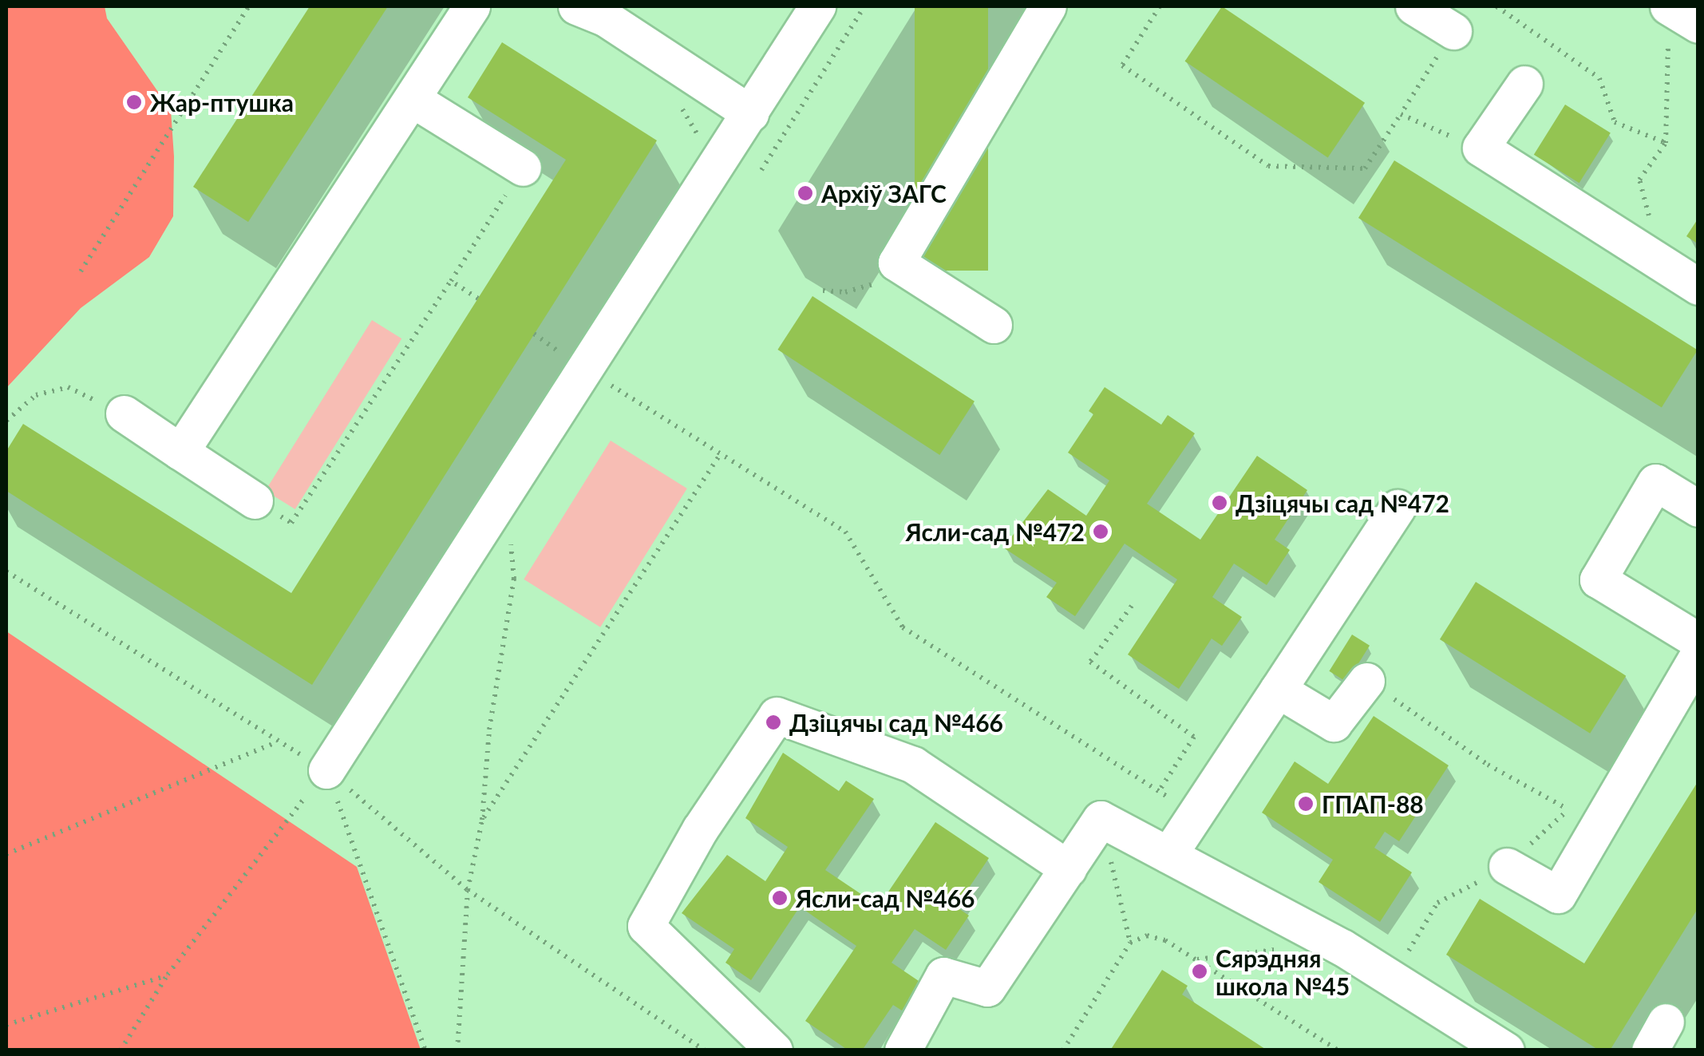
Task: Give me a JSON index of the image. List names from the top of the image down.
{
  "places": [
    "Жар-птушка",
    "Архіў ЗАГС",
    "Дзіцячы сад №472",
    "Ясли-сад №472",
    "Дзіцячы сад №466",
    "ГПАП-88",
    "Ясли-сад №466",
    "Сярэдняя школа №45"
  ]
}
